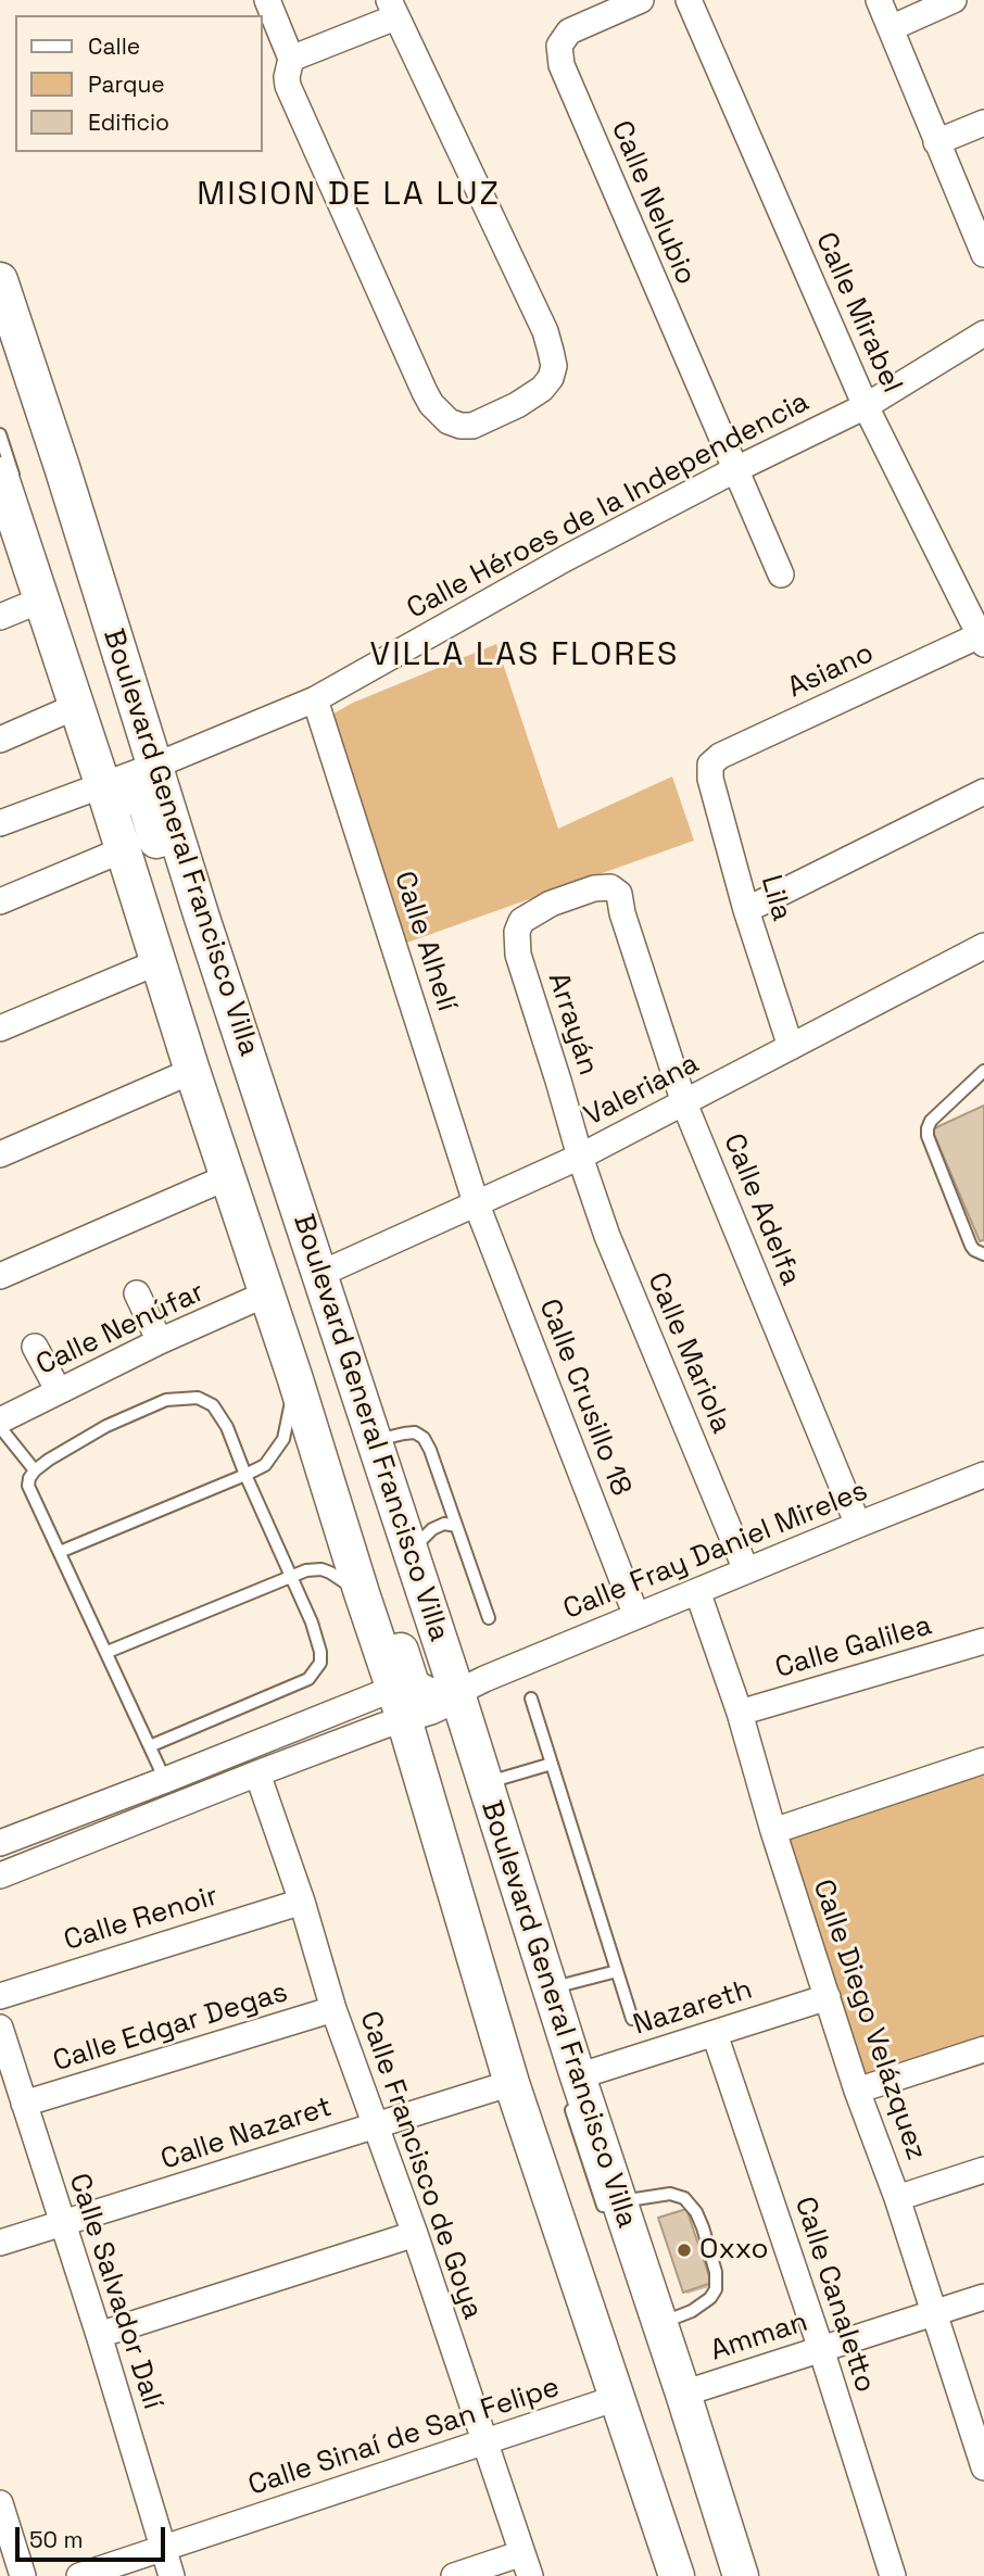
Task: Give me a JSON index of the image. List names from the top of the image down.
{
  "streets": {
    "main road": ["Boulevard General Francisco Villa"],
    "street": [
      "Calle Nelubio",
      "Calle Mirabel",
      "Calle Héroes de la Independencia",
      "Asiano",
      "Lila",
      "Calle Alhelí",
      "Arrayán",
      "Valeriana",
      "Calle Adelfa",
      "Calle Nenúfar",
      "Calle Mariola",
      "Calle Crusillo 18",
      "Calle Fray Daniel Mireles",
      "Calle Galilea",
      "Calle Renoir",
      "Nazareth",
      "Calle Diego Velázquez",
      "Calle Edgar Degas",
      "Calle Nazaret",
      "Calle Francisco de Goya",
      "Calle Salvador Dalí",
      "Calle Canaletto",
      "Amman",
      "Calle Sinaí de San Felipe"
    ]
  },
  "crossings": [
    ["Calle Nelubio", "Calle Héroes de la Independencia"],
    ["Calle Mirabel", "Calle Héroes de la Independencia"],
    ["Calle Mirabel", "Asiano"],
    ["Calle Héroes de la Independencia", "Boulevard General Francisco Villa"],
    ["Calle Héroes de la Independencia", "Calle Alhelí"],
    ["Asiano", "Lila"],
    ["Boulevard General Francisco Villa", "Valeriana"],
    ["Boulevard General Francisco Villa", "Calle Nenúfar"],
    ["Boulevard General Francisco Villa", "Calle Fray Daniel Mireles"],
    ["Boulevard General Francisco Villa", "Nazareth"],
    ["Boulevard General Francisco Villa", "Calle Nazaret"],
    ["Boulevard General Francisco Villa", "Amman"],
    ["Boulevard General Francisco Villa", "Calle Sinaí de San Felipe"],
    ["Lila", "Valeriana"],
    ["Calle Alhelí", "Valeriana"],
    ["Calle Alhelí", "Calle Crusillo 18"],
    ["Arrayán", "Valeriana"],
    ["Arrayán", "Calle Adelfa"],
    ["Arrayán", "Calle Mariola"],
    ["Valeriana", "Calle Adelfa"],
    ["Valeriana", "Calle Mariola"],
    ["Valeriana", "Calle Crusillo 18"],
    ["Calle Adelfa", "Calle Fray Daniel Mireles"],
    ["Calle Mariola", "Calle Fray Daniel Mireles"],
    ["Calle Crusillo 18", "Calle Fray Daniel Mireles"],
    ["Calle Fray Daniel Mireles", "Calle Diego Velázquez"],
    ["Calle Fray Daniel Mireles", "Calle Francisco de Goya"],
    ["Calle Galilea", "Calle Diego Velázquez"],
    ["Calle Renoir", "Calle Francisco de Goya"],
    ["Nazareth", "Calle Diego Velázquez"],
    ["Nazareth", "Calle Canaletto"],
    ["Calle Diego Velázquez", "Amman"],
    ["Calle Edgar Degas", "Calle Francisco de Goya"],
    ["Calle Edgar Degas", "Calle Salvador Dalí"],
    ["Calle Nazaret", "Calle Francisco de Goya"],
    ["Calle Nazaret", "Calle Salvador Dalí"],
    ["Calle Francisco de Goya", "Calle Sinaí de San Felipe"],
    ["Calle Salvador Dalí", "Calle Sinaí de San Felipe"],
    ["Calle Canaletto", "Amman"]
  ],
  "districts": ["MISION DE LA LUZ", "VILLA LAS FLORES"],
  "places": ["Oxxo"],
  "legend": ["Calle", "Parque", "Edificio"],
  "scale_bar": "50 m"
}
